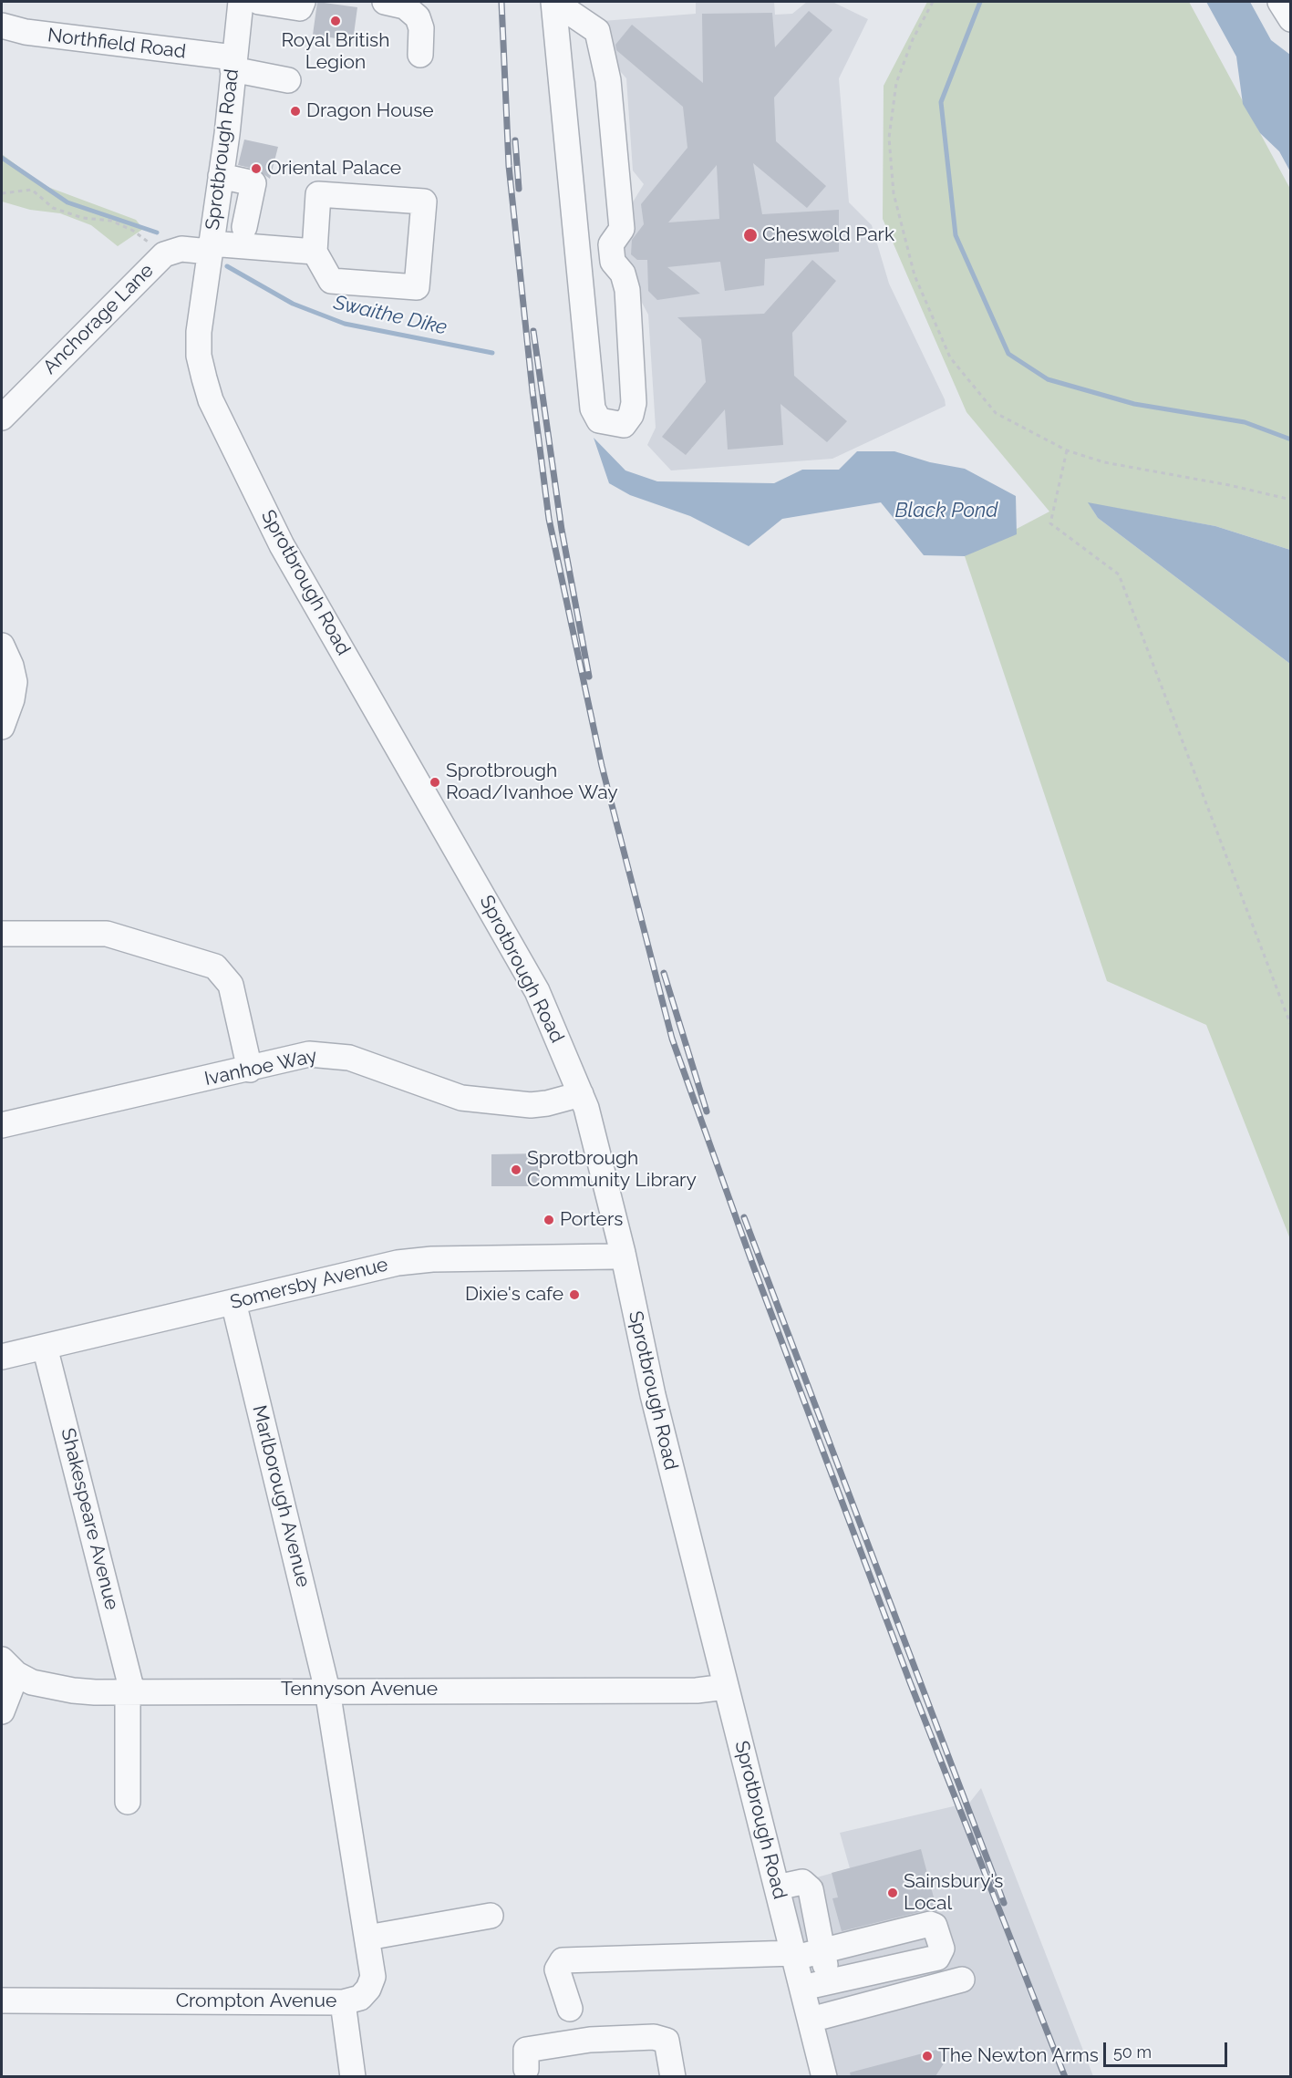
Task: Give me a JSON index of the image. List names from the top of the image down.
{
  "streets": {
    "street": [
      "Northfield Road",
      "Sprotbrough Road",
      "Anchorage Lane",
      "Ivanhoe Way",
      "Somersby Avenue",
      "Marlborough Avenue",
      "Shakespeare Avenue",
      "Tennyson Avenue",
      "Crompton Avenue"
    ]
  },
  "crossings": [
    ["Northfield Road", "Sprotbrough Road"],
    ["Sprotbrough Road", "Anchorage Lane"],
    ["Sprotbrough Road", "Ivanhoe Way"],
    ["Sprotbrough Road", "Somersby Avenue"],
    ["Sprotbrough Road", "Tennyson Avenue"],
    ["Somersby Avenue", "Marlborough Avenue"],
    ["Somersby Avenue", "Shakespeare Avenue"],
    ["Marlborough Avenue", "Tennyson Avenue"],
    ["Marlborough Avenue", "Crompton Avenue"],
    ["Shakespeare Avenue", "Tennyson Avenue"],
    ["Tennyson Avenue", "Crompton Avenue"]
  ],
  "water": ["Swaithe Dike", "Black Pond"],
  "places": [
    "Royal British Legion",
    "Dragon House",
    "Oriental Palace",
    "Cheswold Park",
    "Sprotbrough Road/Ivanhoe Way",
    "Sprotbrough Community Library",
    "Porters",
    "Dixie's cafe",
    "Sainsbury's Local",
    "The Newton Arms"
  ],
  "scale_bar": "50 m"
}
